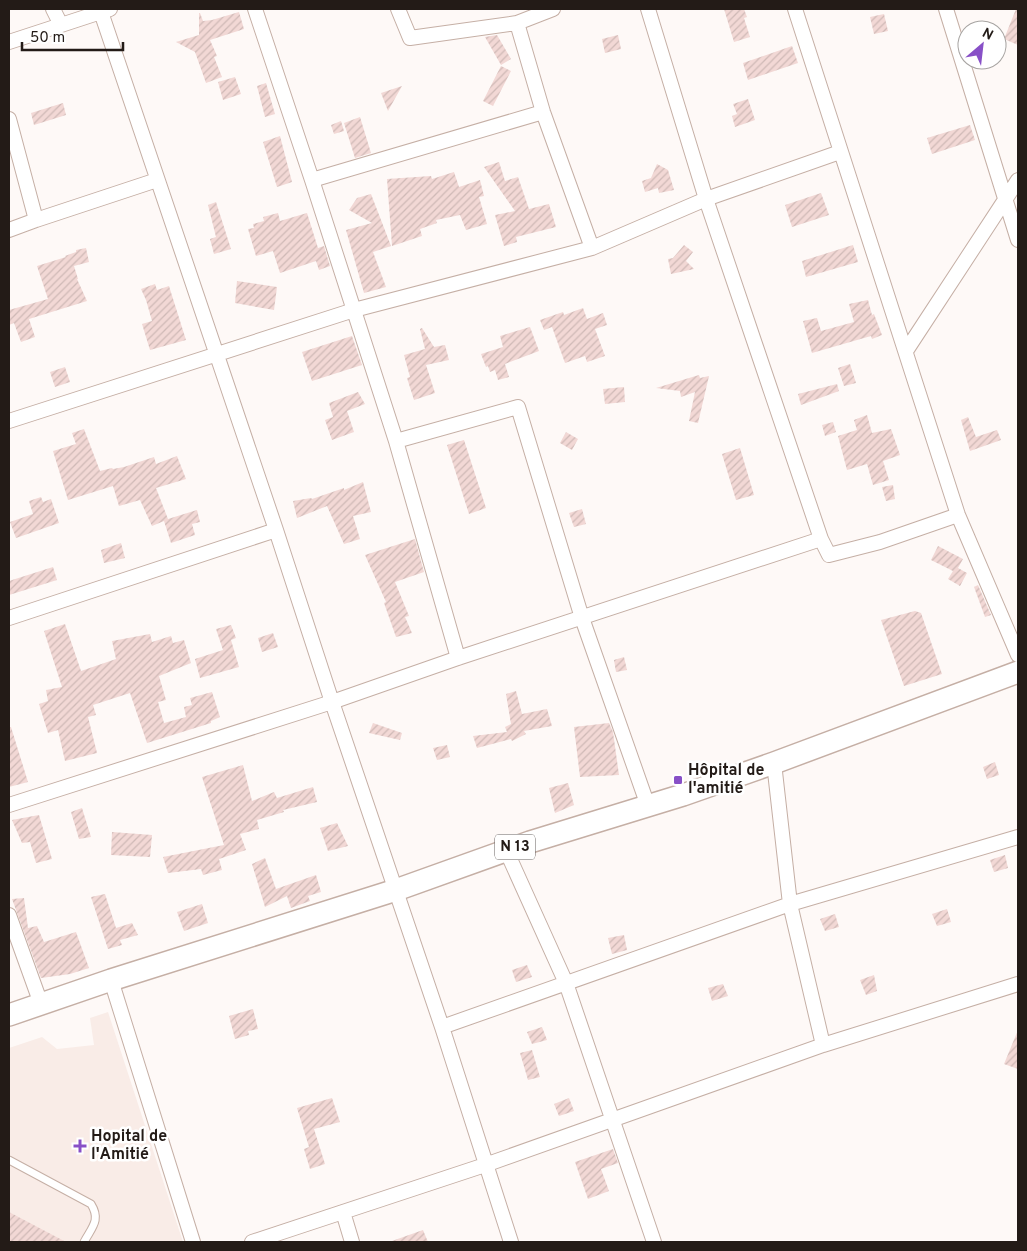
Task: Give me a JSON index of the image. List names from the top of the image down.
{
  "streets": {
    "main road": ["N 13"]
  },
  "places": {
    "transit": ["Hôpital de l'amitié"],
    "health": ["Hopital de l'Amitié"]
  },
  "scale_bar": "50 m",
  "north": "top right"
}
